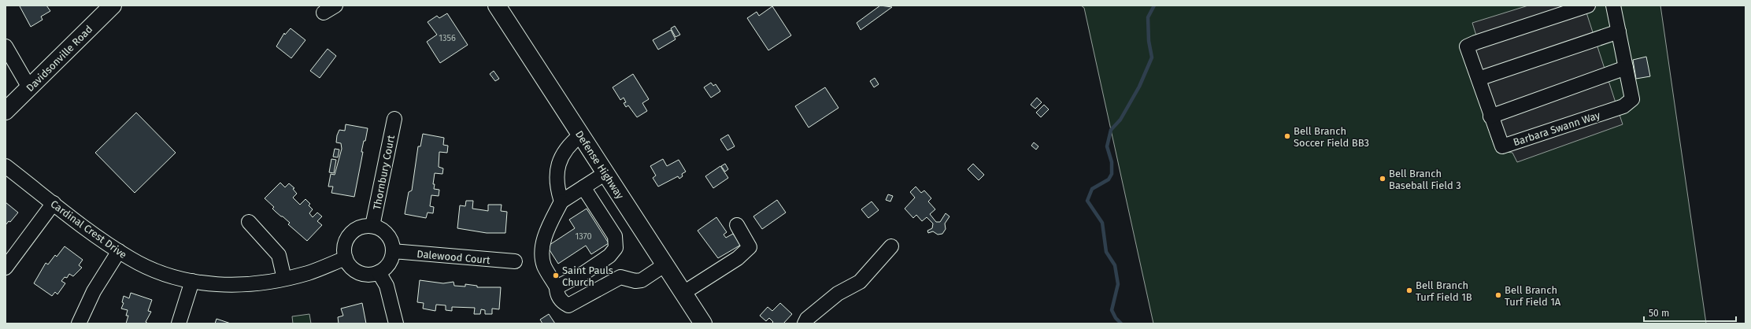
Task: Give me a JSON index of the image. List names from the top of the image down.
{
  "streets": {
    "main road": ["Davidsonville Road", "Defense Highway"],
    "street": [
      "Barbara Swann Way",
      "Thornbury Court",
      "Cardinal Crest Drive",
      "Dalewood Court"
    ]
  },
  "crossings": [
    ["Thornbury Court", "Cardinal Crest Drive"],
    ["Thornbury Court", "Dalewood Court"],
    ["Cardinal Crest Drive", "Dalewood Court"]
  ],
  "places": [
    "Bell Branch Soccer Field BB3",
    "Bell Branch Baseball Field 3",
    "Saint Pauls Church",
    "Bell Branch Turf Field 1B",
    "Bell Branch Turf Field 1A"
  ],
  "house_numbers": ["1356", "1370"],
  "scale_bar": "50 m"
}
